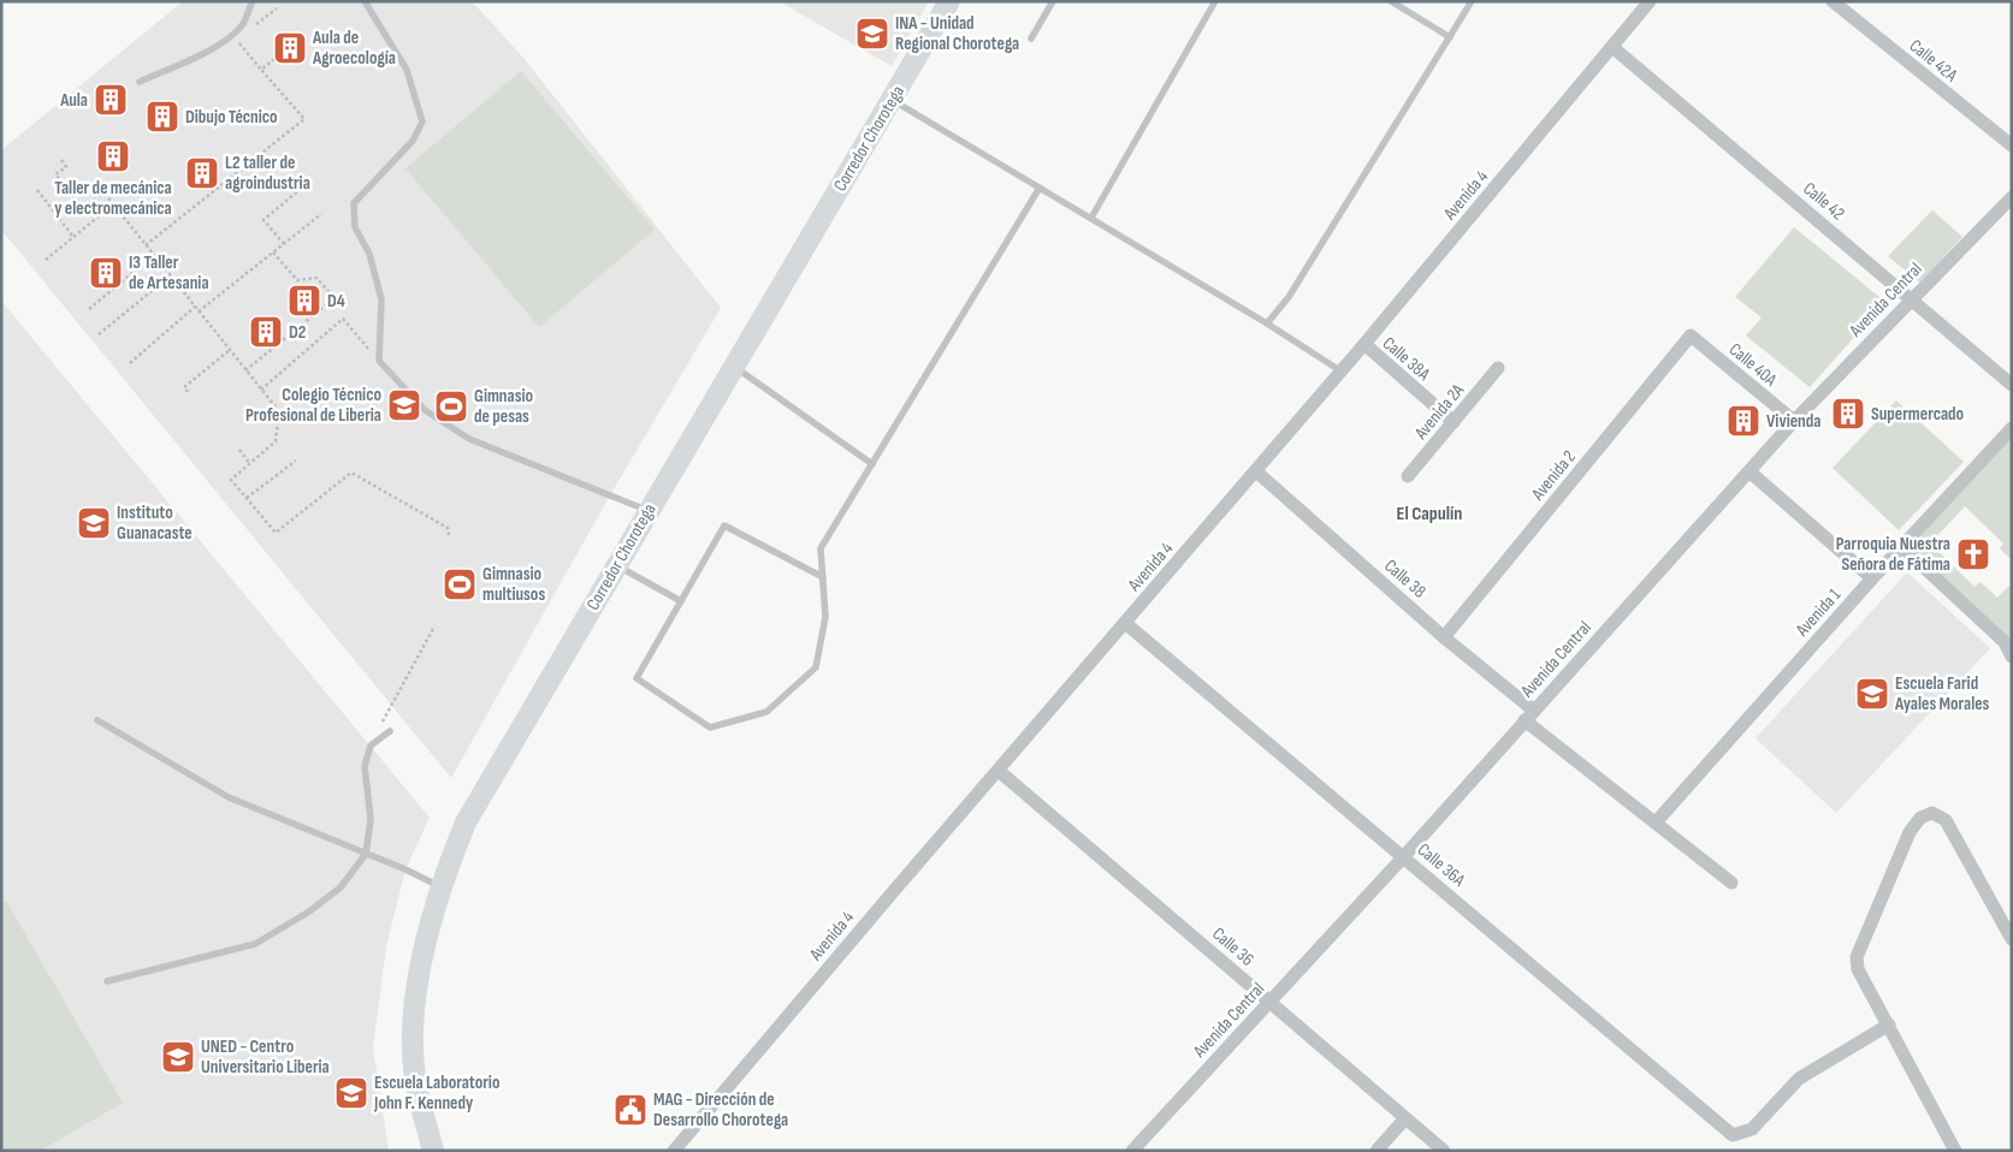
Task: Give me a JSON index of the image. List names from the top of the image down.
{
  "streets": {
    "main road": ["Corredor Chorotega"],
    "street": [
      "Calle 42A",
      "Avenida 4",
      "Calle 42",
      "Avenida Central",
      "Calle 38A",
      "Calle 40A",
      "Avenida 2A",
      "Avenida 2",
      "Calle 38",
      "Avenida 1",
      "Calle 36A",
      "Calle 36"
    ]
  },
  "crossings": [
    ["Avenida 4", "Calle 42"],
    ["Avenida 4", "Calle 38A"],
    ["Avenida 4", "Calle 38"],
    ["Avenida 4", "Calle 36A"],
    ["Avenida 4", "Calle 36"],
    ["Calle 42", "Avenida Central"],
    ["Avenida Central", "Calle 40A"],
    ["Avenida Central", "Calle 38"],
    ["Avenida Central", "Calle 36A"],
    ["Avenida Central", "Calle 36"],
    ["Calle 38A", "Avenida 2A"],
    ["Calle 40A", "Avenida 2"],
    ["Avenida 2", "Calle 38"],
    ["Calle 38", "Avenida 1"]
  ],
  "districts": ["El Capulín"],
  "places": {
    "school or university": [
      "INA - Unidad Regional Chorotega",
      "Colegio Técnico Profesional de Liberia",
      "Instituto Guanacaste",
      "Escuela Farid Ayales Morales",
      "UNED - Centro Universitario Liberia",
      "Escuela Laboratorio John F. Kennedy"
    ],
    "building": [
      "Aula de Agroecología",
      "Aula",
      "Dibujo Técnico",
      "Taller de mecánica y electromecánica",
      "L2 taller de agroindustria",
      "I3 Taller de Artesania",
      "D4",
      "D2",
      "Supermercado",
      "Vivienda"
    ],
    "sports": ["Gimnasio de pesas", "Gimnasio multiusos"],
    "church": ["Parroquia Nuestra Señora de Fátima"],
    "public building": ["MAG - Dirección de Desarrollo Chorotega"]
  }
}
